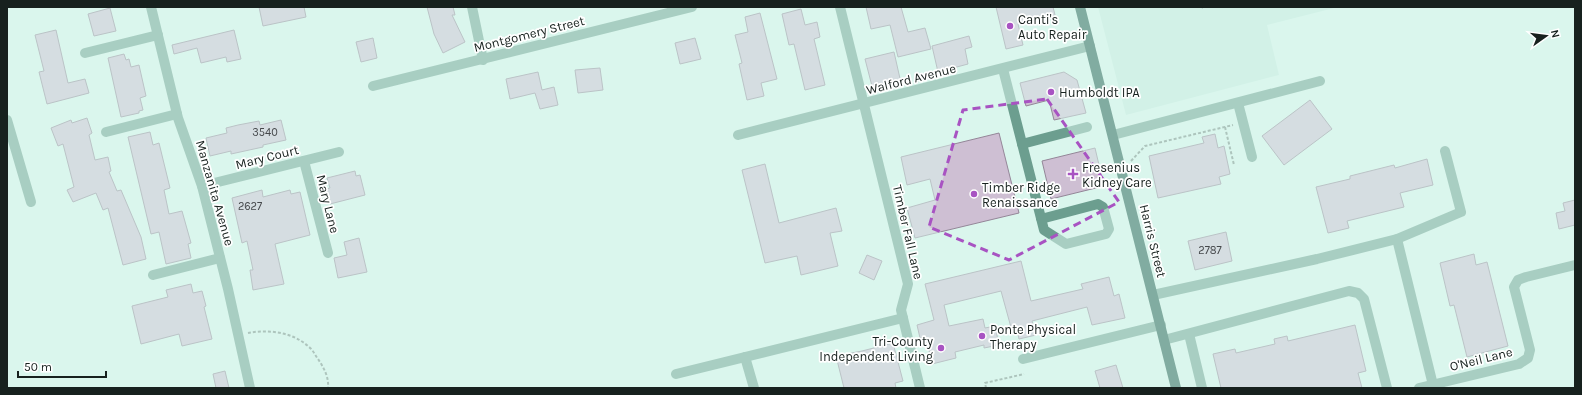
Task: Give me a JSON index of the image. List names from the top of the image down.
{
  "streets": {
    "main road": ["Harris Street"],
    "street": [
      "Montgomery Street",
      "Walford Avenue",
      "Mary Court",
      "Manzanita Avenue",
      "Mary Lane",
      "Timber Fall Lane",
      "O'Neil Lane"
    ]
  },
  "crossings": [
    ["Walford Avenue", "Timber Fall Lane"],
    ["Walford Avenue", "Harris Street"],
    ["Mary Court", "Manzanita Avenue"],
    ["Mary Court", "Mary Lane"]
  ],
  "places": {
    "other": [
      "Canti's Auto Repair",
      "Humboldt IPA",
      "Timber Ridge Renaissance",
      "Ponte Physical Therapy",
      "Tri-County Independent Living"
    ],
    "health": ["Fresenius Kidney Care"]
  },
  "house_numbers": ["3540", "2627", "2787"],
  "scale_bar": "50 m",
  "north": "right"
}
